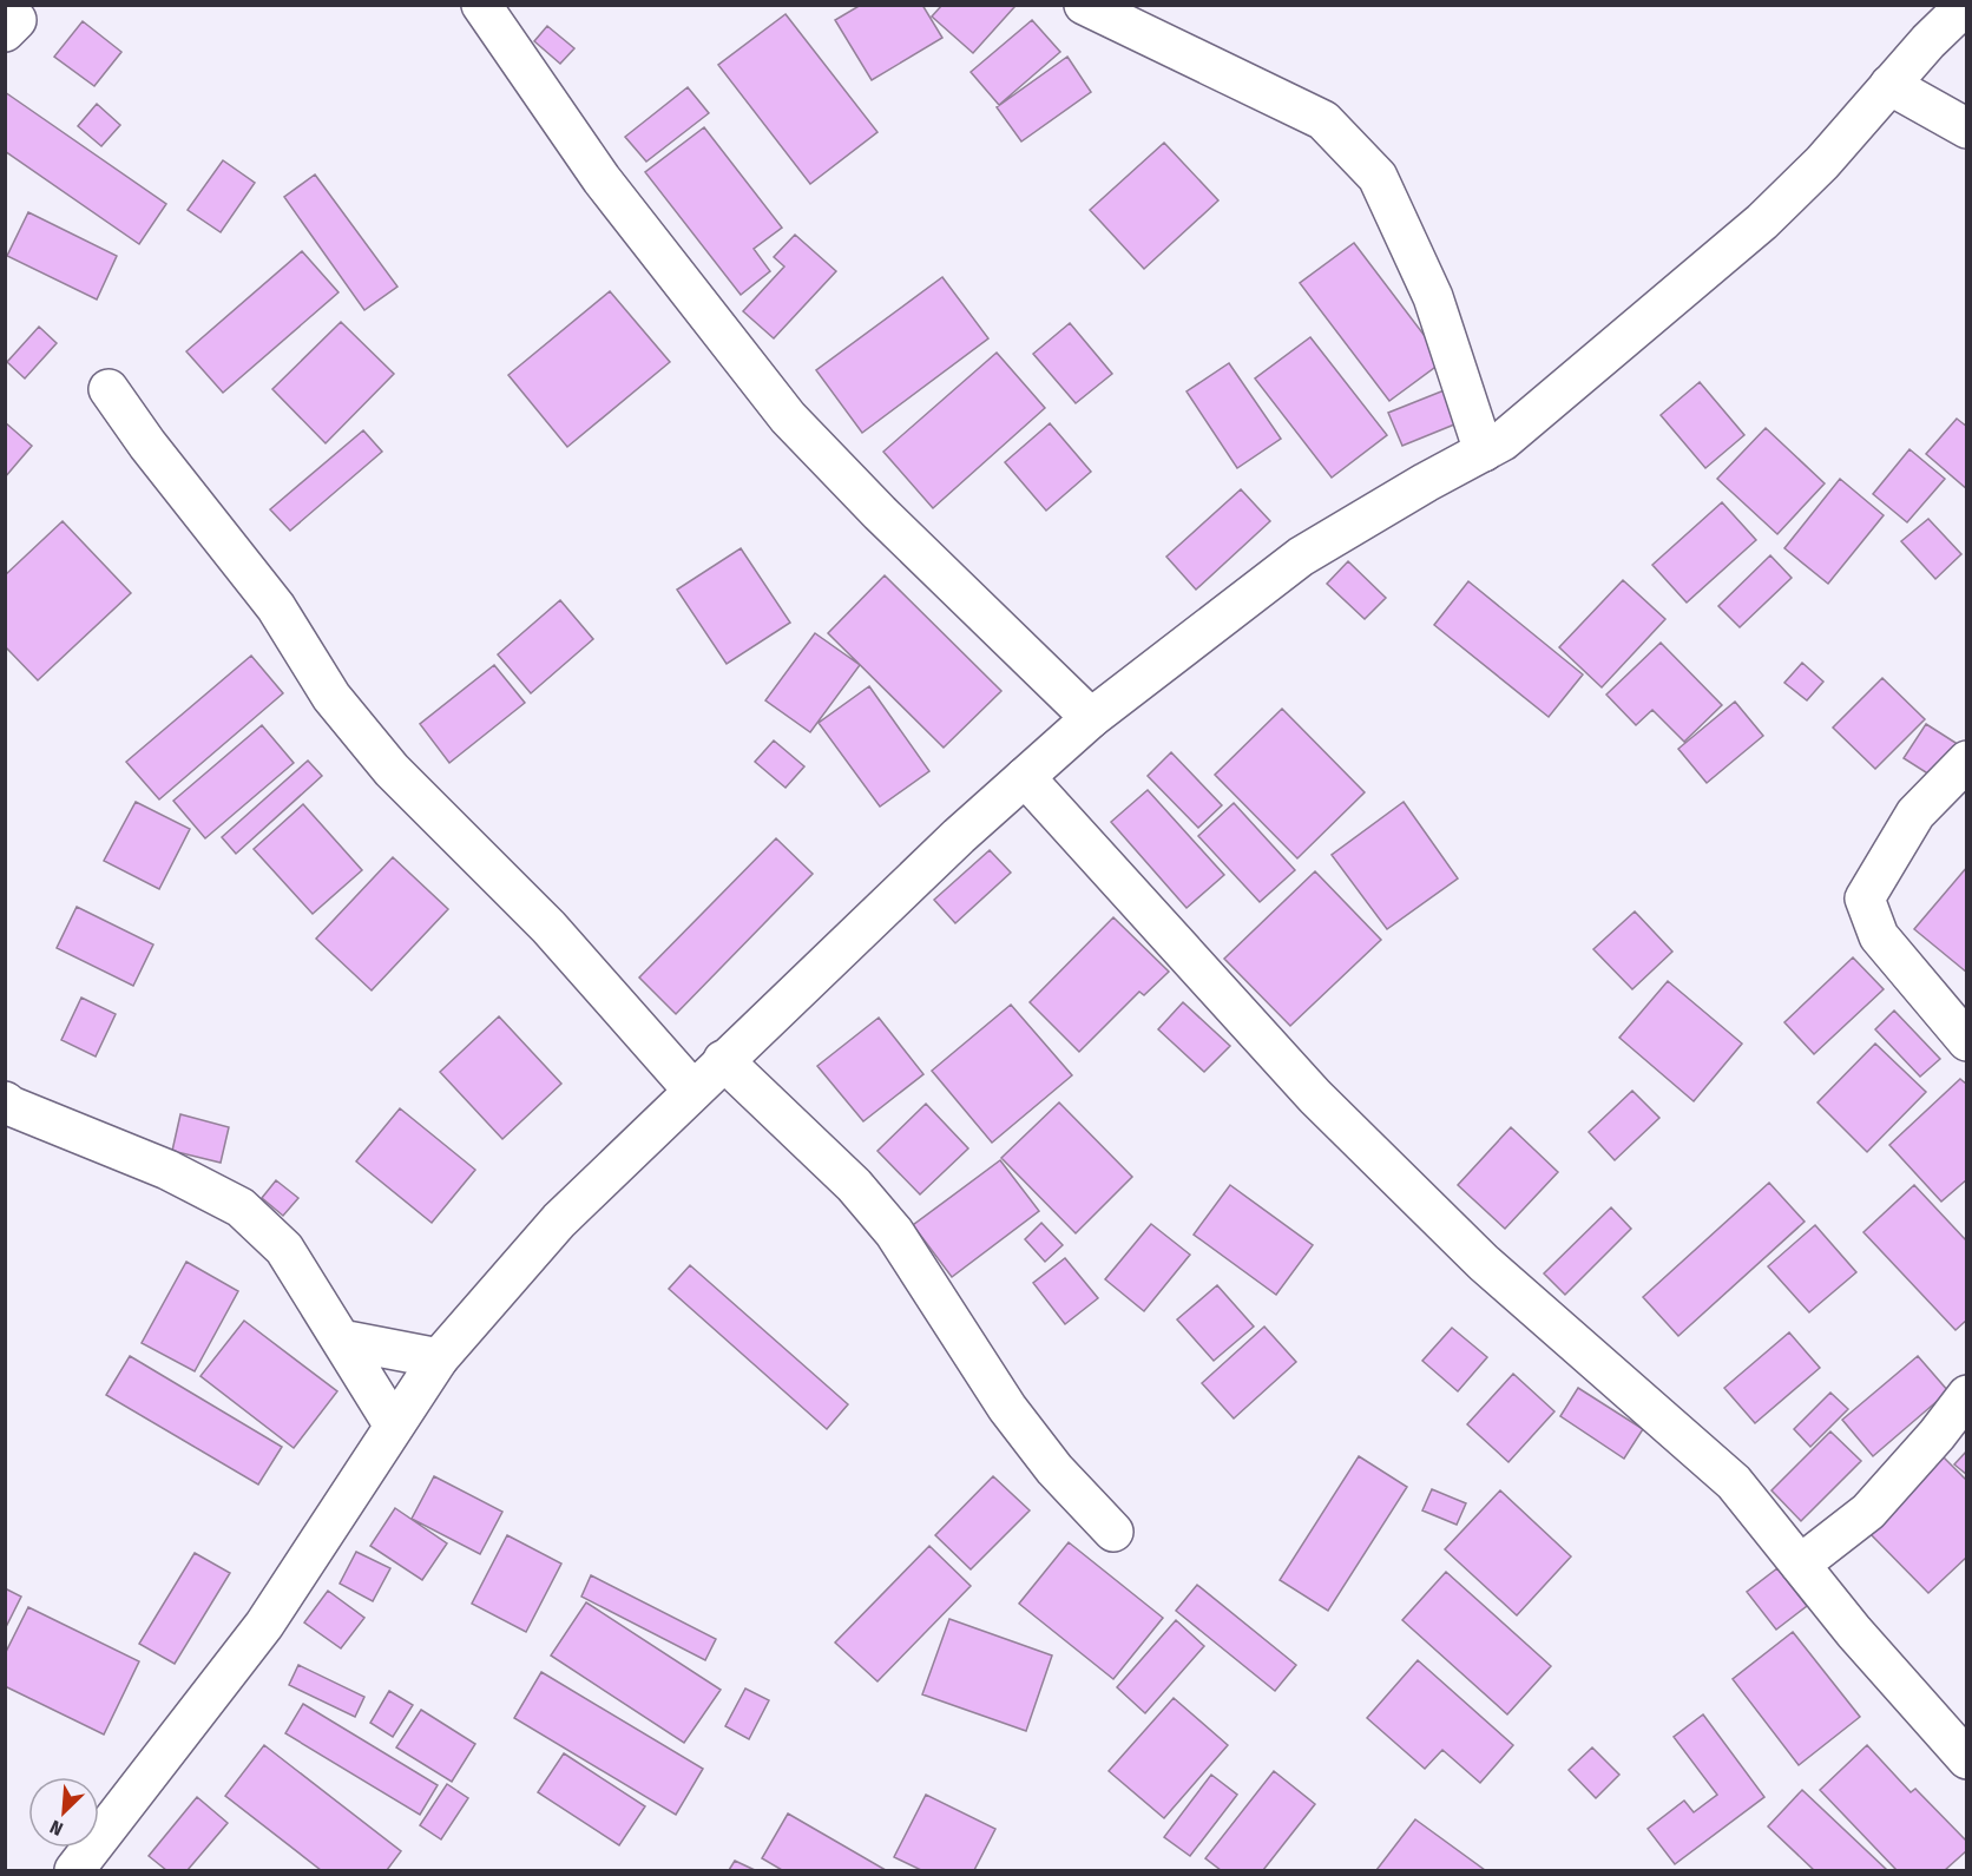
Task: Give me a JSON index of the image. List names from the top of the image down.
{
  "north": "bottom left"
}
